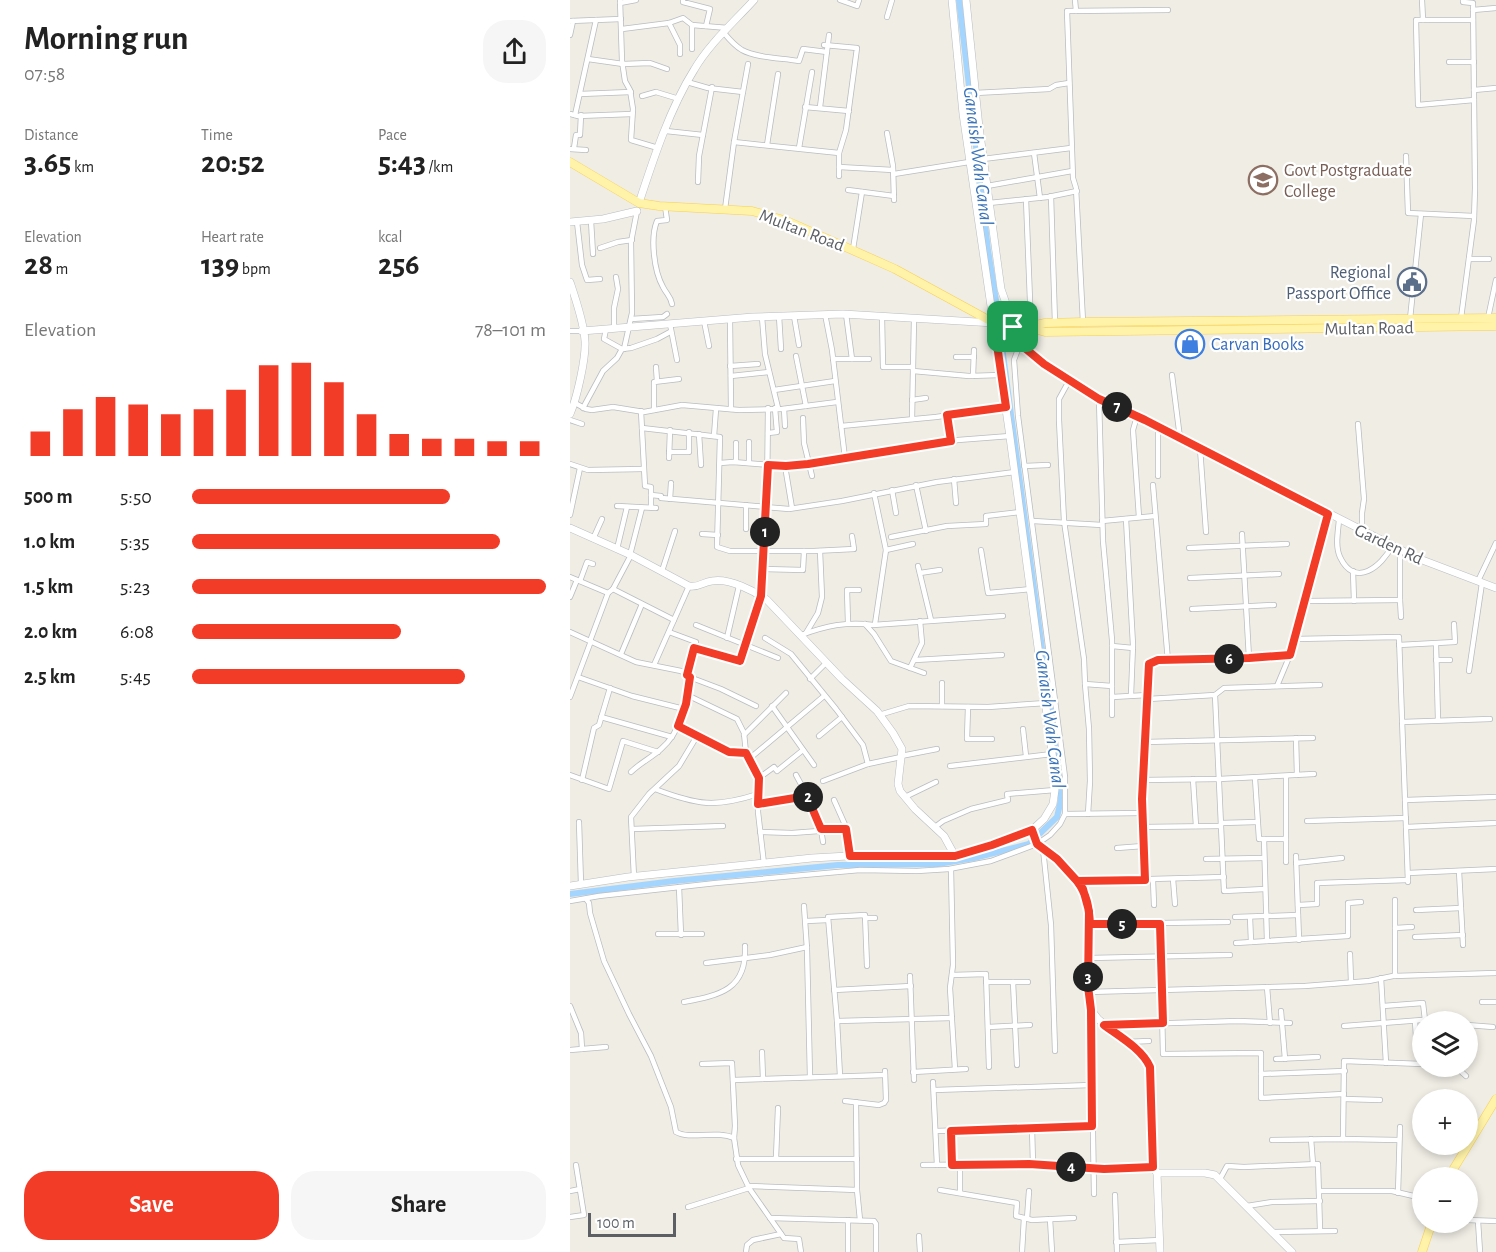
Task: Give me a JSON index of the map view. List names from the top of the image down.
{
  "streets": {
    "main road": ["Multan Road"],
    "street": ["Garden Rd"]
  },
  "crossings": [
    ["Multan Road", "Garden Rd"]
  ],
  "water": ["Ganaish Wah Canal"],
  "places": {
    "school or university": ["Govt Postgraduate College"],
    "public building": ["Regional Passport Office"],
    "shop": ["Carvan Books"]
  },
  "scale_bar": "100 m",
  "page": {
    "heading": ["Morning run", "07:58"],
    "stats": [
      ["Distance", "3.65 km"],
      ["Time", "20:52"],
      ["Pace", "5:43 /km"],
      ["Elevation", "28 m"],
      ["Heart rate", "139 bpm"],
      ["kcal", "256"]
    ],
    "chart": ["Elevation", "78–101 m"],
    "pins": [
      "7",
      "1",
      "6",
      "2",
      "5",
      "3",
      "4"
    ],
    "list": [
      {
        "name": "500 m",
        "note": "5:50"
      },
      {
        "name": "1.0 km",
        "note": "5:35"
      },
      {
        "name": "1.5 km",
        "note": "5:23"
      },
      {
        "name": "2.0 km",
        "note": "6:08"
      },
      {
        "name": "2.5 km",
        "note": "5:45"
      }
    ],
    "map_buttons": ["+", "−"],
    "buttons": ["Save", "Share"],
    "scale": "100 m"
  }
}
